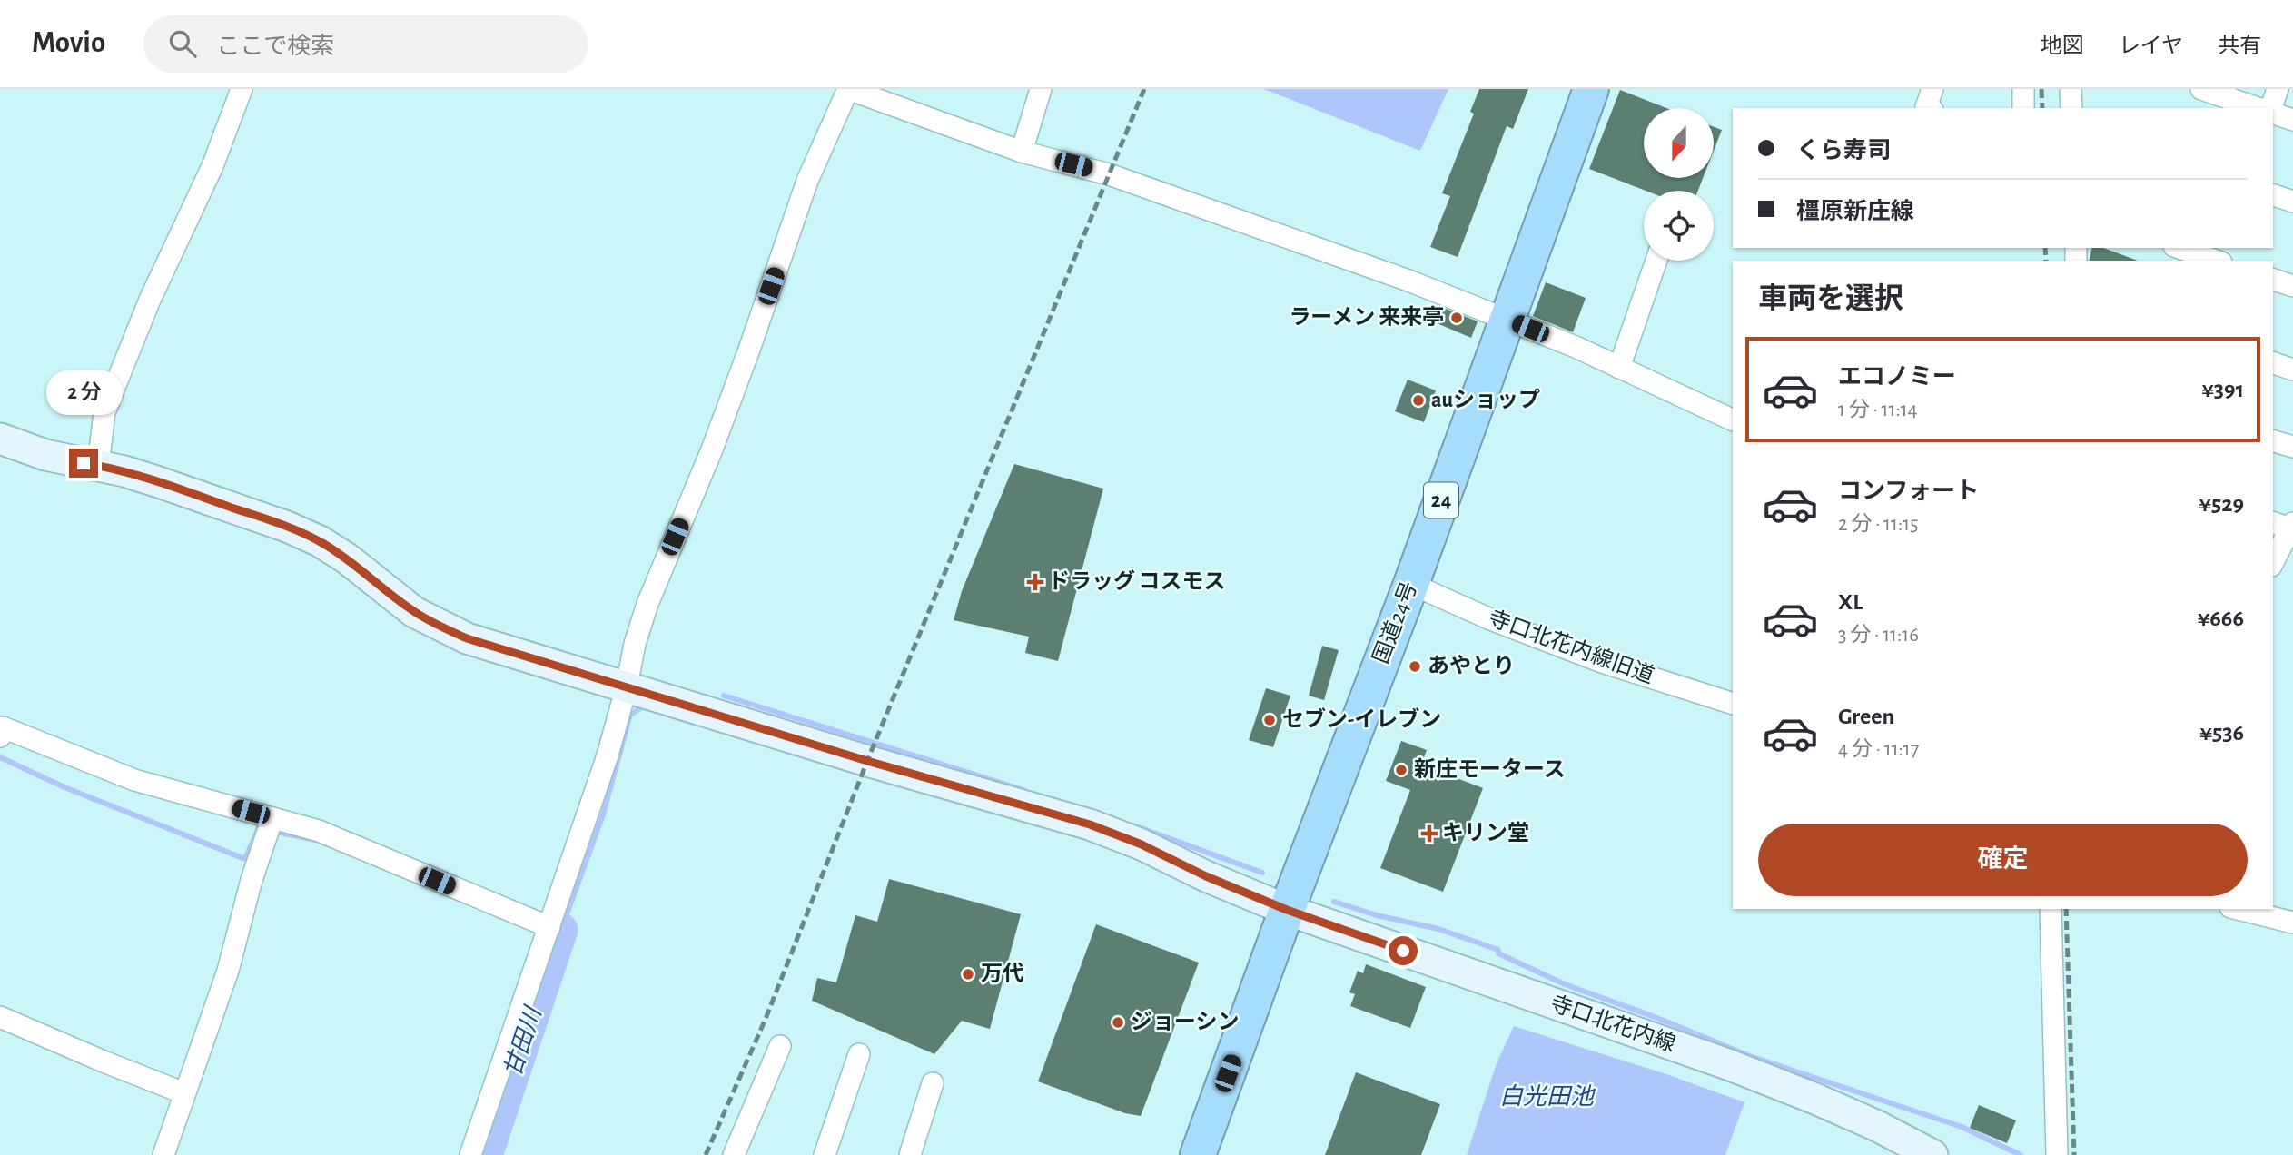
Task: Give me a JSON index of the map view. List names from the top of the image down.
{
  "streets": {
    "highway": ["24", "国道24号"],
    "main road": ["寺口北花内線"],
    "street": ["寺口北花内線旧道"]
  },
  "crossings": [
    ["国道24号", "寺口北花内線旧道"],
    ["国道24号", "寺口北花内線"]
  ],
  "water": ["甘田川", "白光田池"],
  "places": {
    "other": [
      "ラーメン 来来亭",
      "auショップ",
      "あやとり",
      "セブン-イレブン",
      "新庄モータース",
      "万代",
      "ジョーシン"
    ],
    "health": ["ドラッグ コスモス", "キリン堂"]
  },
  "north": "bottom",
  "page": {
    "header": "Movio",
    "search": "ここで検索",
    "nav": ["地図", "レイヤ", "共有"],
    "banner": ["くら寿司", "橿原新庄線"],
    "heading": "車両を選択",
    "list": [
      {
        "name": "エコノミー",
        "note": "1 分 · 11:14",
        "value": "¥391"
      },
      {
        "name": "コンフォート",
        "note": "2 分 · 11:15",
        "value": "¥529"
      },
      {
        "name": "XL",
        "note": "3 分 · 11:16",
        "value": "¥666"
      },
      {
        "name": "Green",
        "note": "4 分 · 11:17",
        "value": "¥536"
      }
    ],
    "bubble": "2 分",
    "buttons": "確定"
  }
}
